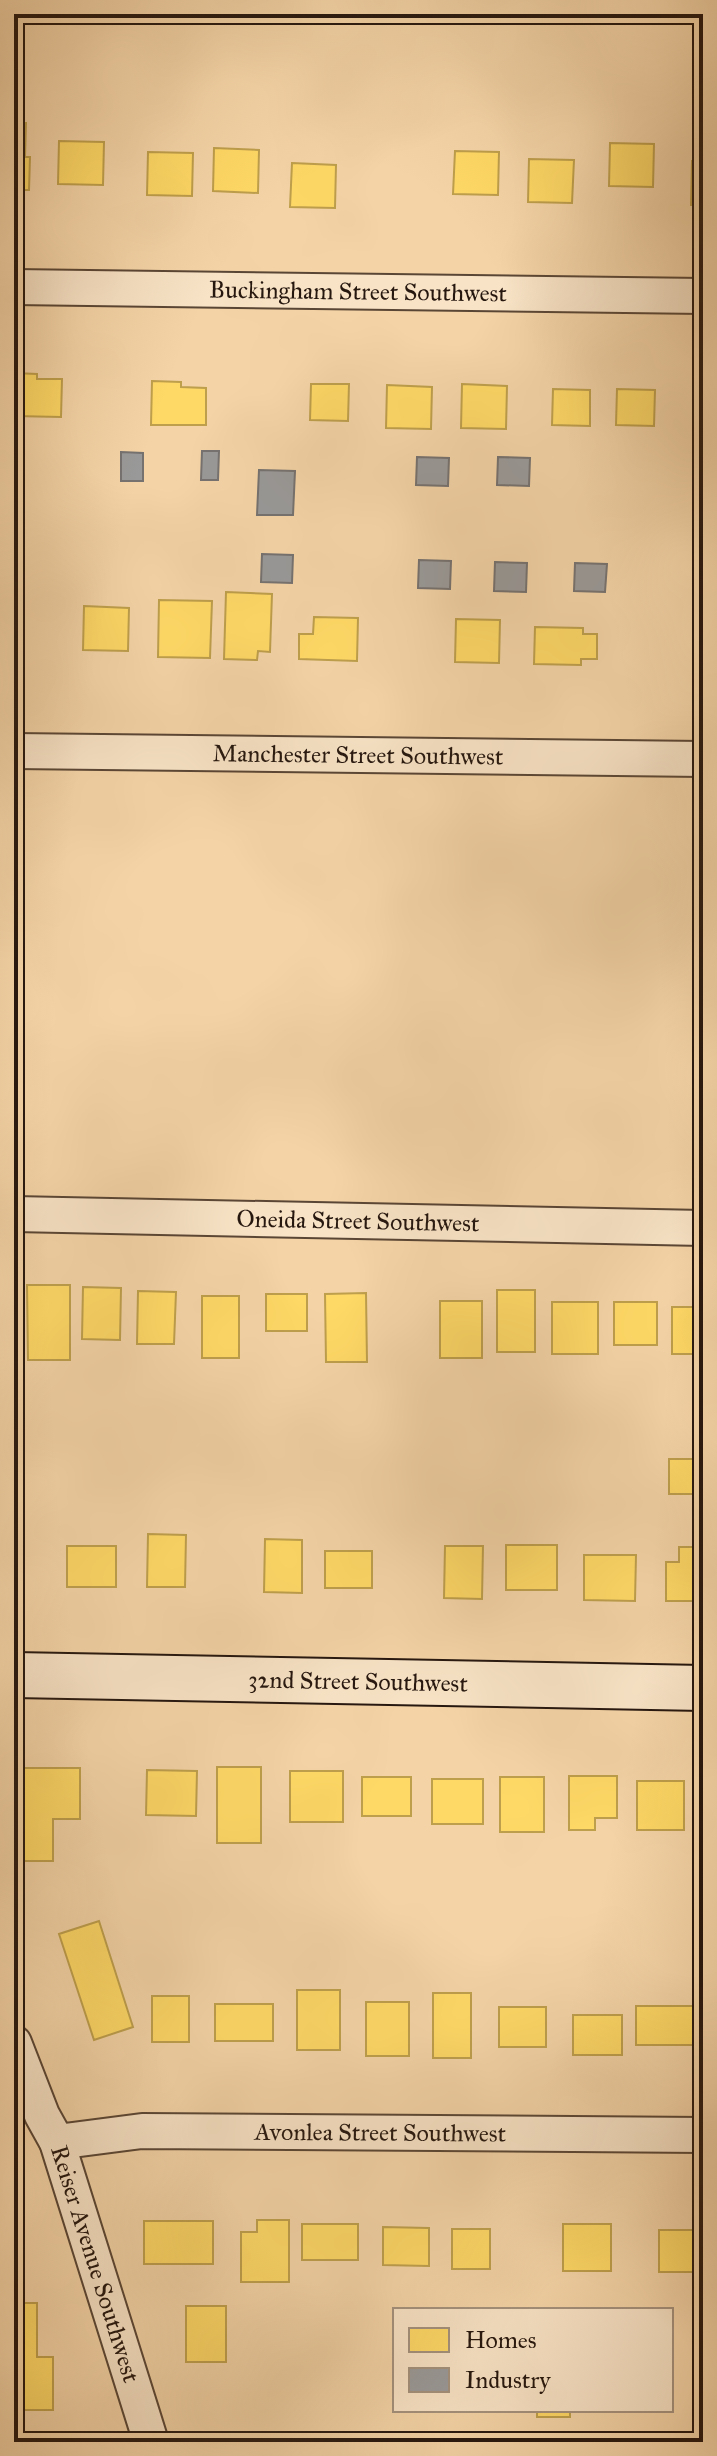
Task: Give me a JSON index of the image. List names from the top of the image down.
{
  "streets": {
    "street": [
      "Buckingham Street Southwest",
      "Manchester Street Southwest",
      "Oneida Street Southwest",
      "32nd Street Southwest",
      "Avonlea Street Southwest",
      "Reiser Avenue Southwest"
    ]
  },
  "crossings": [
    ["Avonlea Street Southwest", "Reiser Avenue Southwest"]
  ],
  "legend": ["Homes", "Industry"]
}
